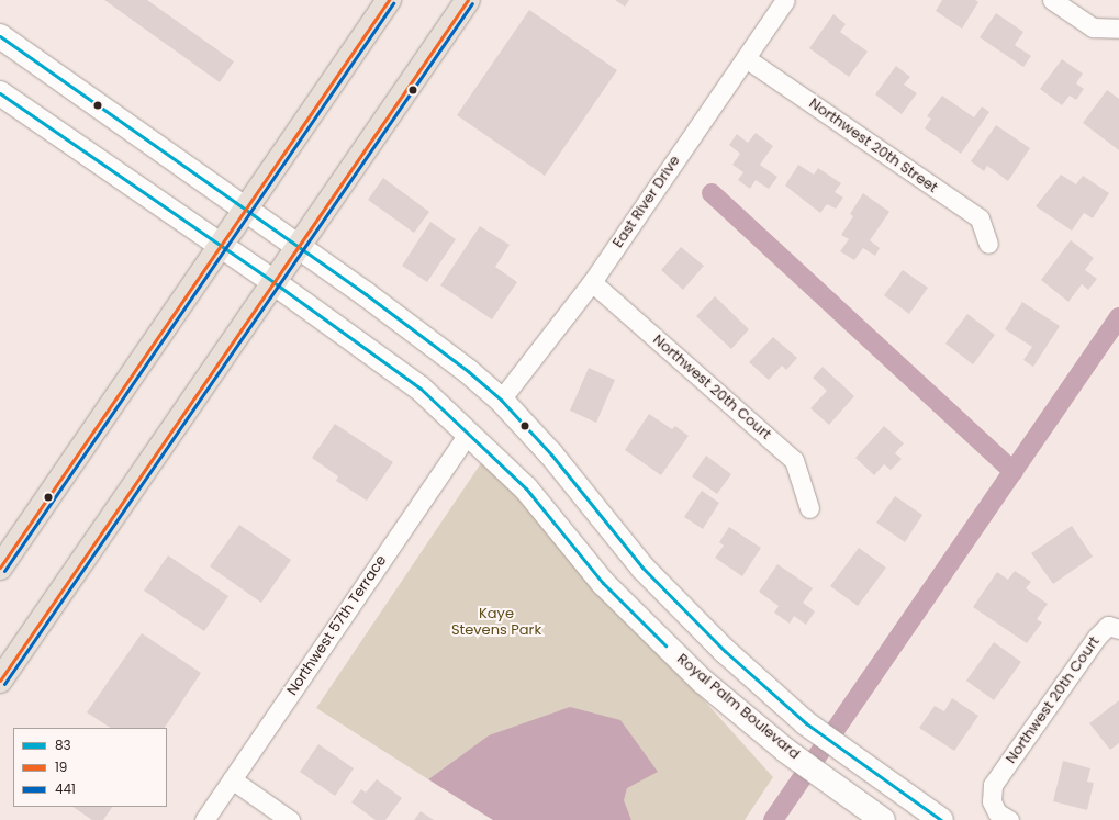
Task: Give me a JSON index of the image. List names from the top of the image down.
{
  "streets": {
    "main road": ["Royal Palm Boulevard"],
    "street": [
      "Northwest 20th Street",
      "East River Drive",
      "Northwest 20th Court",
      "Northwest 57th Terrace"
    ]
  },
  "crossings": [
    ["Northwest 20th Street", "East River Drive"],
    ["East River Drive", "Northwest 20th Court"],
    ["Northwest 57th Terrace", "Royal Palm Boulevard"]
  ],
  "parks": ["Kaye Stevens Park"],
  "lines": ["transit line 19", "transit line 441", "transit line 83"],
  "legend": ["83", "19", "441"]
}
